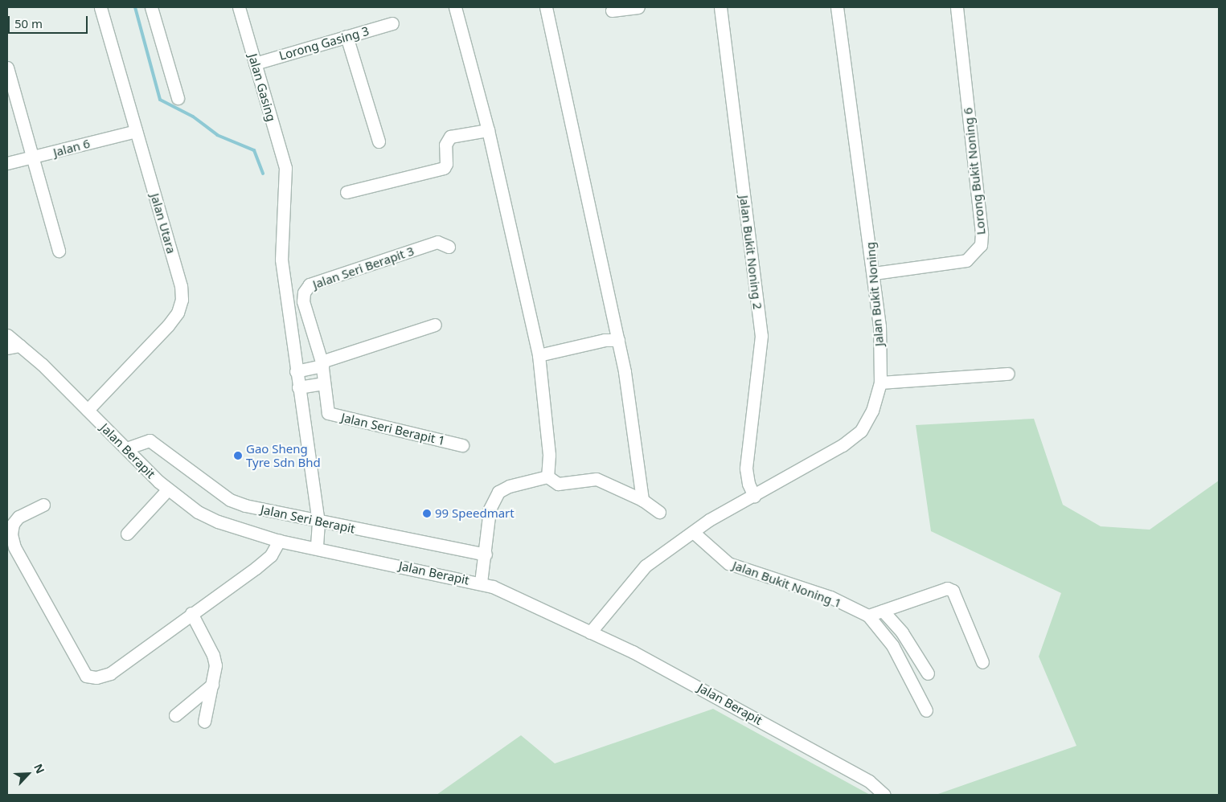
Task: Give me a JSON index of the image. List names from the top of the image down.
{
  "streets": {
    "street": [
      "Lorong Gasing 3",
      "Jalan Gasing",
      "Jalan 6",
      "Lorong Bukit Noning 6",
      "Jalan Utara",
      "Jalan Bukit Noning 2",
      "Jalan Seri Berapit 3",
      "Jalan Bukit Noning",
      "Jalan Seri Berapit 1",
      "Jalan Berapit",
      "Jalan Seri Berapit",
      "Jalan Bukit Noning 1"
    ]
  },
  "crossings": [
    ["Lorong Gasing 3", "Jalan Gasing"],
    ["Jalan Gasing", "Jalan Berapit"],
    ["Jalan Gasing", "Jalan Seri Berapit"],
    ["Jalan 6", "Jalan Utara"],
    ["Lorong Bukit Noning 6", "Jalan Bukit Noning"],
    ["Jalan Utara", "Jalan Berapit"],
    ["Jalan Bukit Noning 2", "Jalan Bukit Noning"],
    ["Jalan Seri Berapit 3", "Jalan Seri Berapit 1"],
    ["Jalan Bukit Noning", "Jalan Berapit"],
    ["Jalan Bukit Noning", "Jalan Bukit Noning 1"],
    ["Jalan Berapit", "Jalan Seri Berapit"]
  ],
  "places": ["Gao Sheng Tyre Sdn Bhd", "99 Speedmart"],
  "scale_bar": "50 m",
  "north": "top right"
}
